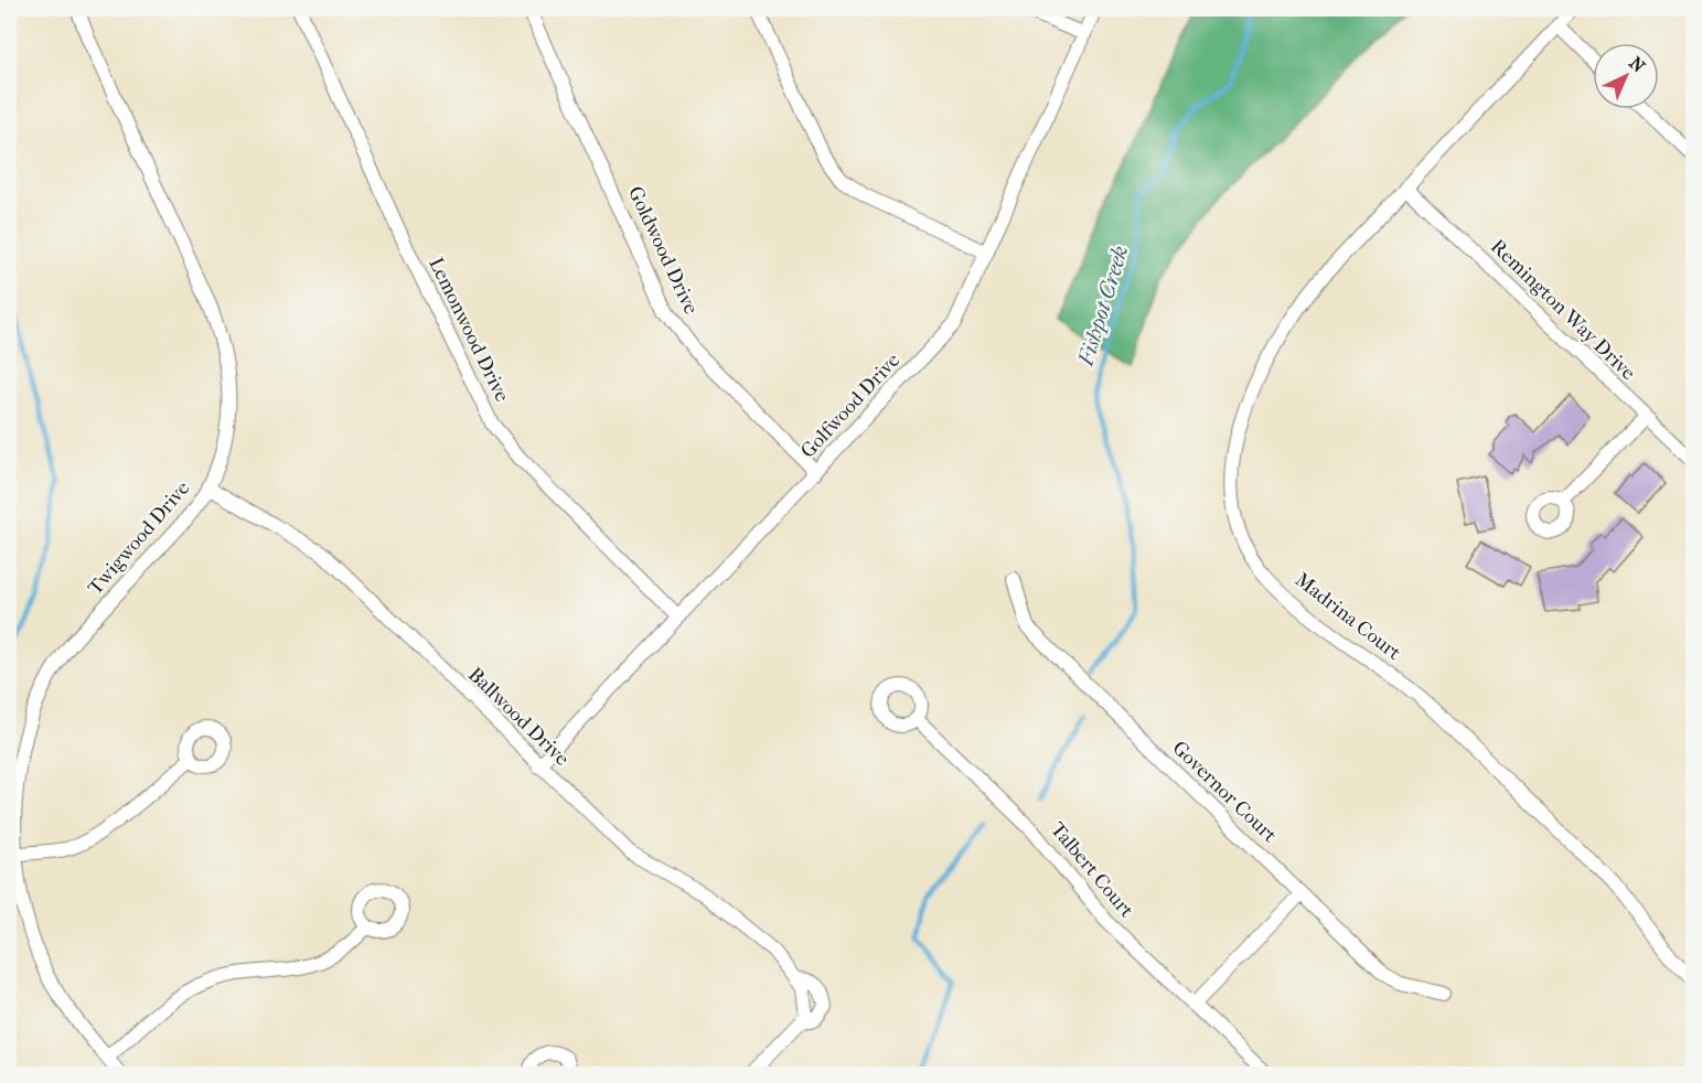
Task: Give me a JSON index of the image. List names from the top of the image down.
{
  "streets": {
    "street": [
      "Goldwood Drive",
      "Remington Way Drive",
      "Lemonwood Drive",
      "Golfwood Drive",
      "Twigwood Drive",
      "Madrina Court",
      "Ballwood Drive",
      "Governor Court",
      "Talbert Court"
    ]
  },
  "crossings": [
    ["Goldwood Drive", "Golfwood Drive"],
    ["Remington Way Drive", "Madrina Court"],
    ["Lemonwood Drive", "Golfwood Drive"],
    ["Golfwood Drive", "Ballwood Drive"],
    ["Twigwood Drive", "Ballwood Drive"]
  ],
  "water": ["Fishpot Creek"],
  "north": "top right"
}
